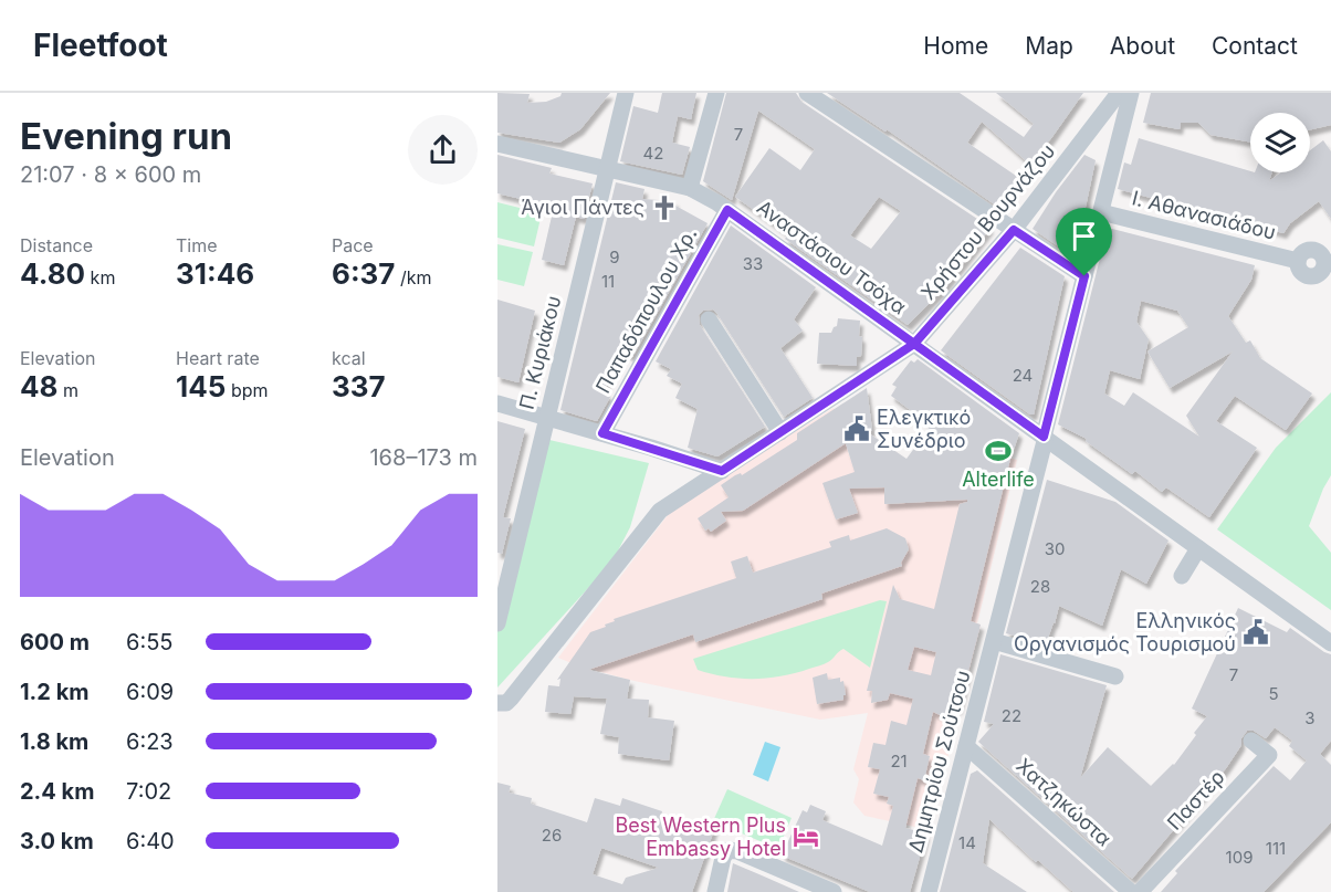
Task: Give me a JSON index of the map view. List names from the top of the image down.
{
  "streets": {
    "street": [
      "Ι. Αθανασιάδου",
      "Χρήστου Βουρνάζου",
      "Αναστάσιου Τσόχα",
      "Παπαδόπουλου Χρ.",
      "Π. Κυριάκου",
      "Δημητρίου Σούτσου",
      "Παστέρ",
      "Χατζηκώστα"
    ]
  },
  "crossings": [
    ["Ι. Αθανασιάδου", "Δημητρίου Σούτσου"],
    ["Χρήστου Βουρνάζου", "Αναστάσιου Τσόχα"],
    ["Αναστάσιου Τσόχα", "Παπαδόπουλου Χρ."],
    ["Αναστάσιου Τσόχα", "Π. Κυριάκου"],
    ["Αναστάσιου Τσόχα", "Δημητρίου Σούτσου"],
    ["Δημητρίου Σούτσου", "Χατζηκώστα"]
  ],
  "places": {
    "church": ["Άγιοι Πάντες"],
    "public building": ["Ελεγκτικό Συνέδριο", "Ελληνικός Οργανισμός Τουρισμού"],
    "sports": ["Alterlife"],
    "hotel": ["Best Western Plus Embassy Hotel"]
  },
  "house_numbers": [
    "7",
    "42",
    "9",
    "33",
    "11",
    "24",
    "30",
    "28",
    "7",
    "5",
    "22",
    "3",
    "21",
    "26",
    "14",
    "111",
    "109"
  ],
  "page": {
    "header": "Fleetfoot",
    "nav": [
      "Home",
      "Map",
      "About",
      "Contact"
    ],
    "heading": ["Evening run", "21:07 · 8 × 600 m"],
    "stats": [
      ["Distance", "4.80 km"],
      ["Time", "31:46"],
      ["Pace", "6:37 /km"],
      ["Elevation", "48 m"],
      ["Heart rate", "145 bpm"],
      ["kcal", "337"]
    ],
    "chart": ["Elevation", "168–173 m"],
    "list": [
      {
        "name": "600 m",
        "note": "6:55"
      },
      {
        "name": "1.2 km",
        "note": "6:09"
      },
      {
        "name": "1.8 km",
        "note": "6:23"
      },
      {
        "name": "2.4 km",
        "note": "7:02"
      },
      {
        "name": "3.0 km",
        "note": "6:40"
      }
    ]
  }
}
